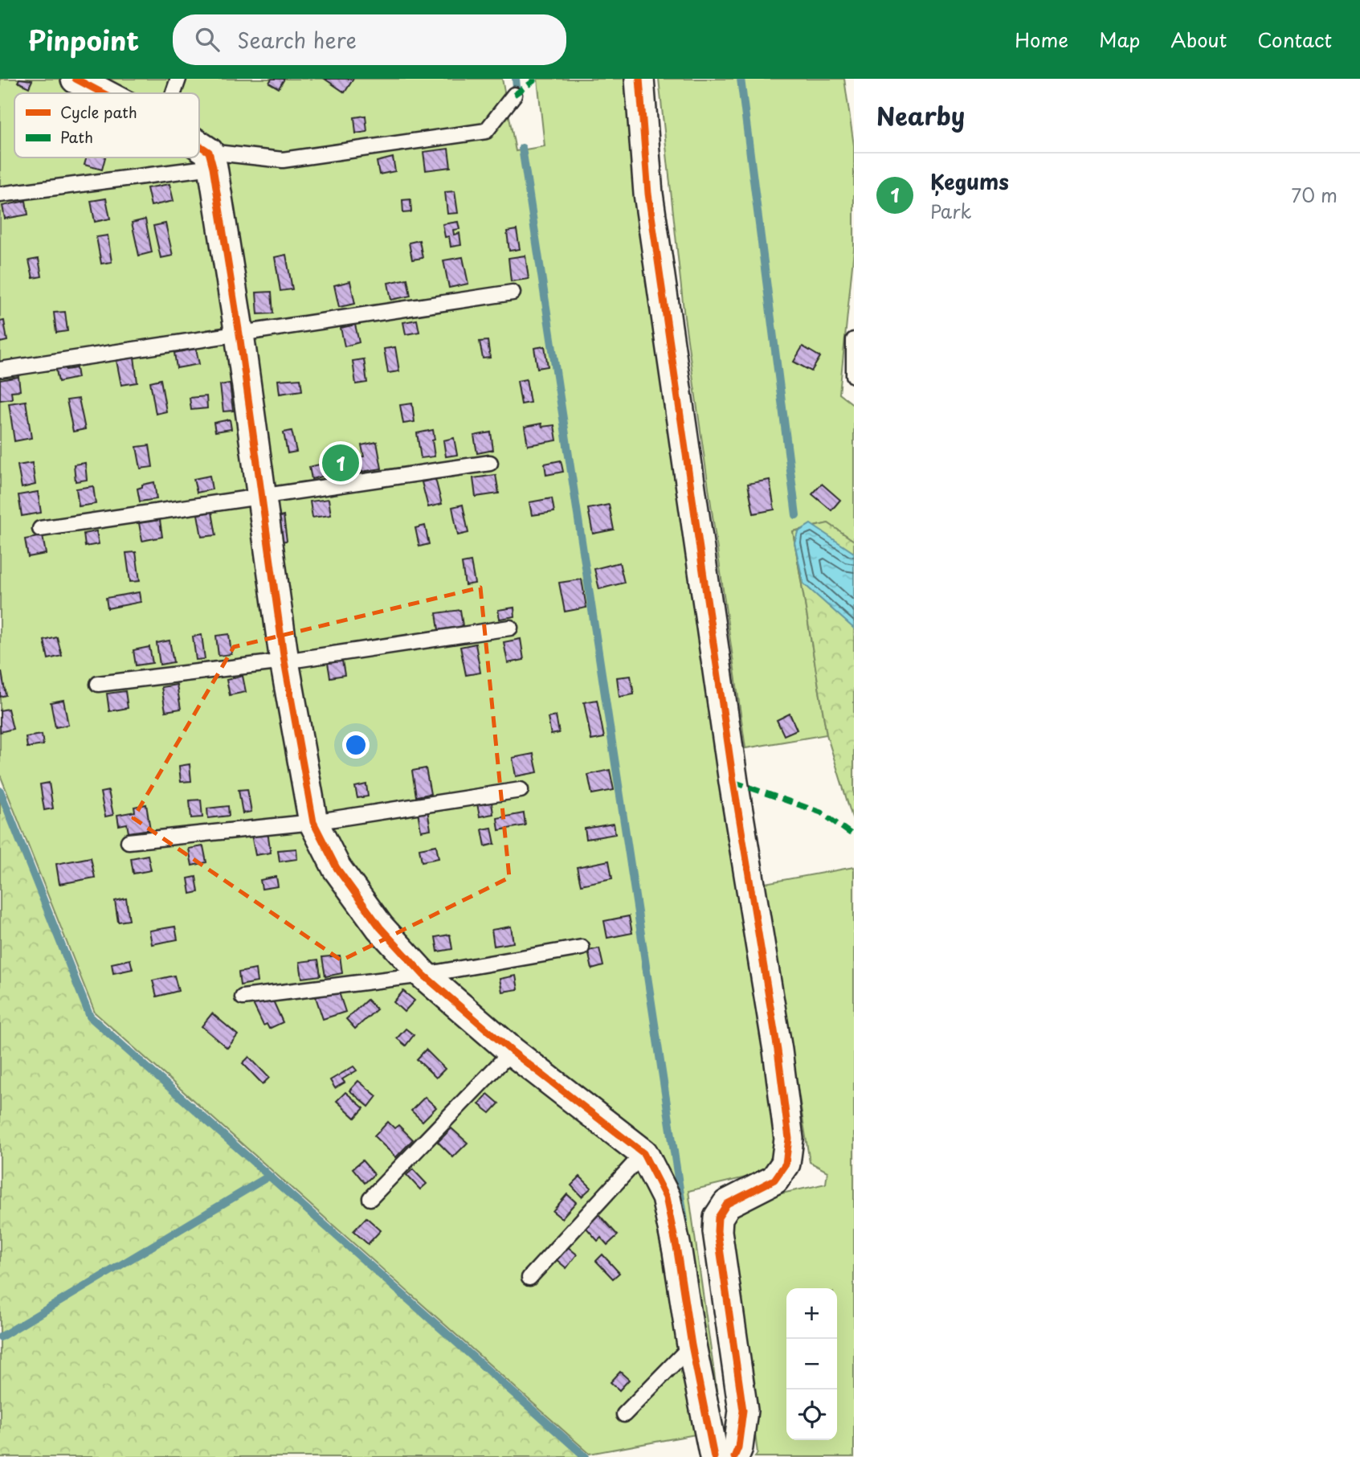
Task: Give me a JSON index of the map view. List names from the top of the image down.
{
  "legend": ["Cycle path", "Path"],
  "page": {
    "header": "Pinpoint",
    "search": "Search here",
    "nav": [
      "Home",
      "Map",
      "About",
      "Contact"
    ],
    "heading": "Nearby",
    "list": [
      {
        "mark": "1",
        "name": "Ķegums",
        "note": "Park",
        "value": "70 m"
      }
    ],
    "pins": "1",
    "map_buttons": ["+", "−"]
  }
}
